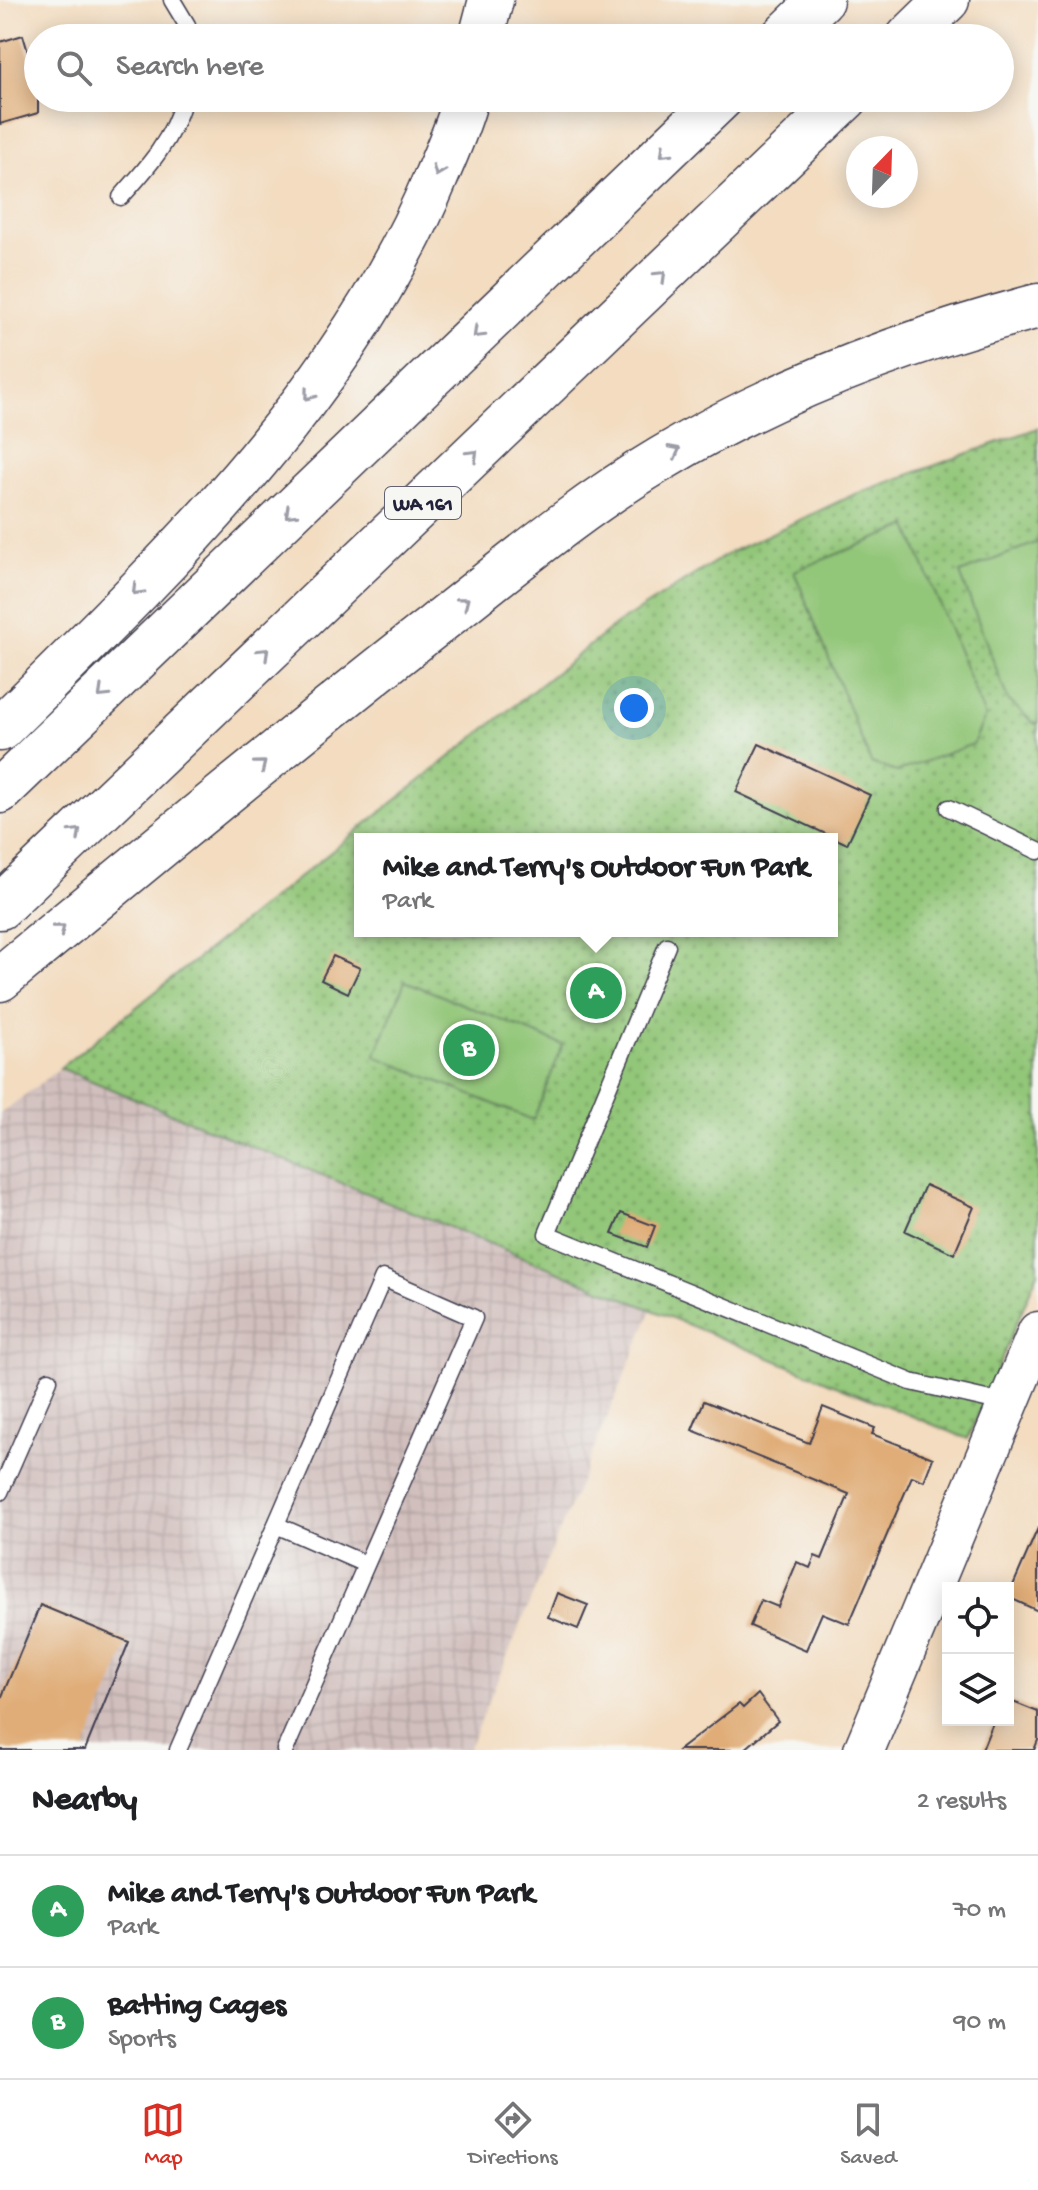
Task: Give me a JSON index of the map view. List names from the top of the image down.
{
  "streets": {
    "highway": ["WA 161"]
  },
  "north": "top right",
  "page": {
    "search": "Search here",
    "popup": ["Mike and Terry's Outdoor Fun Park", "Park"],
    "pins": ["A", "B"],
    "heading": ["Nearby", "2 results"],
    "list": [
      {
        "mark": "A",
        "name": "Mike and Terry's Outdoor Fun Park",
        "note": "Park",
        "value": "70 m"
      },
      {
        "mark": "B",
        "name": "Batting Cages",
        "note": "Sports",
        "value": "90 m"
      }
    ],
    "nav": ["Map", "Directions", "Saved"]
  }
}
